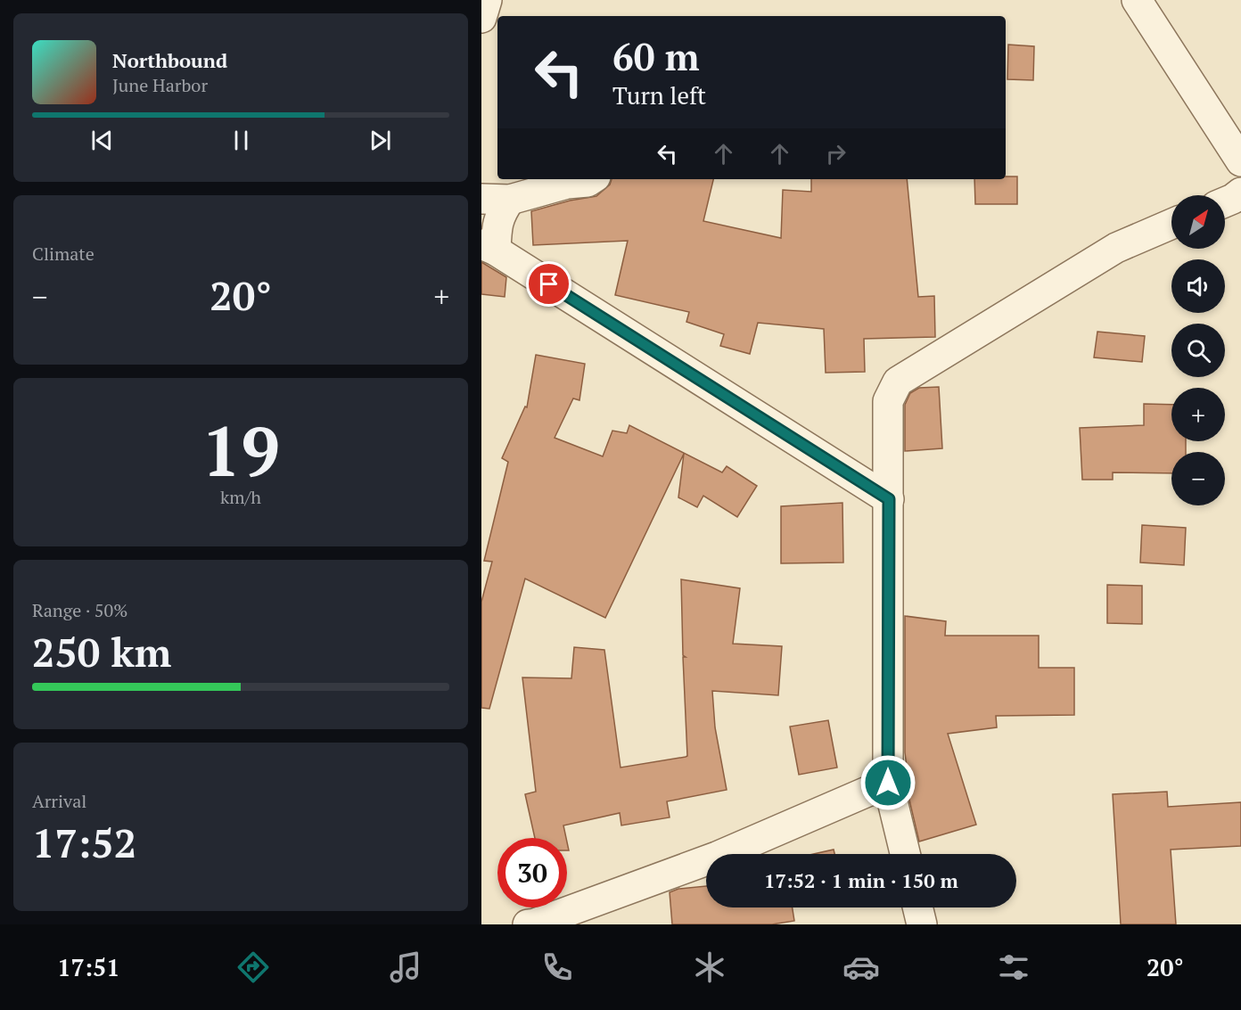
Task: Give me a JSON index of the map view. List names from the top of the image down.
{
  "north": "top right",
  "page": {
    "turn": ["60 m", "Turn left"],
    "song": ["Northbound", "June Harbor"],
    "tile": [
      "Climate",
      ["19", "km/h"],
      ["Range · 50%", "250 km"],
      ["Arrival", "17:52"]
    ],
    "map_buttons": ["+", "−"],
    "heat": ["−", "20°", "+"],
    "limit": "30",
    "trip": "17:52 · 1 min · 150 m",
    "tabs": ["17:51", "20°"]
  }
}
